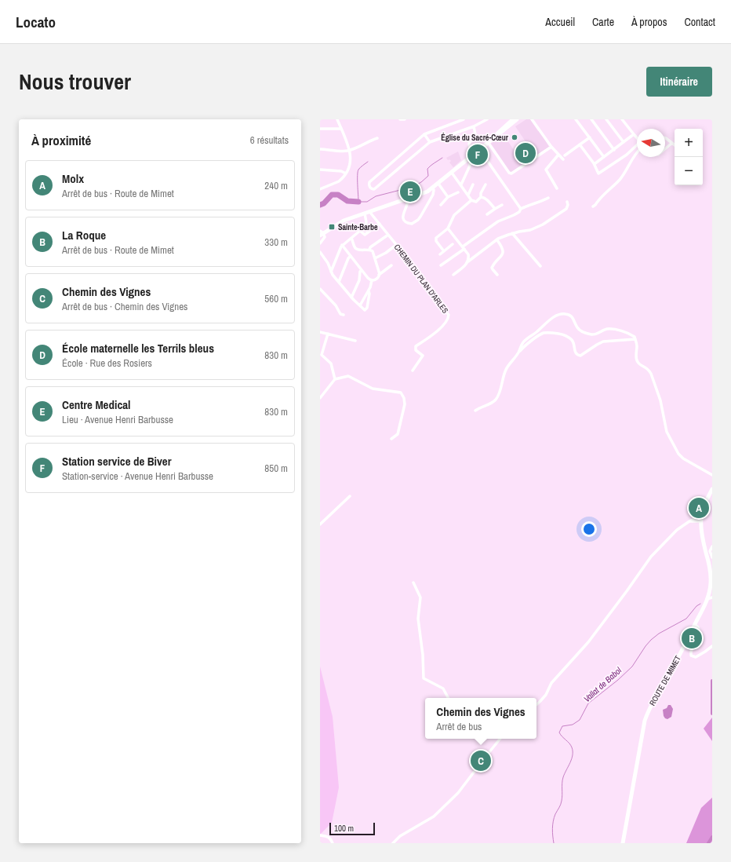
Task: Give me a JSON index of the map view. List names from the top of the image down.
{
  "streets": {
    "main road": ["ROUTE DE MIMET"],
    "street": ["CHEMIN DU PLAN D'ARLES"]
  },
  "water": ["Vallat de Babol"],
  "places": {
    "other": ["Église du Sacré-Cœur"],
    "transit": ["Sainte-Barbe"]
  },
  "scale_bar": "100 m",
  "north": "left",
  "page": {
    "header": "Locato",
    "nav": [
      "Accueil",
      "Carte",
      "À propos",
      "Contact"
    ],
    "title": "Nous trouver",
    "buttons": "Itinéraire",
    "heading": ["À proximité", "6 résultats"],
    "map_buttons": ["+", "−"],
    "pins": [
      "D",
      "F",
      "E",
      "A",
      "B",
      "C"
    ],
    "list": [
      {
        "mark": "A",
        "name": "Molx",
        "note": "Arrêt de bus · Route de Mimet",
        "value": "240 m"
      },
      {
        "mark": "B",
        "name": "La Roque",
        "note": "Arrêt de bus · Route de Mimet",
        "value": "330 m"
      },
      {
        "mark": "C",
        "name": "Chemin des Vignes",
        "note": "Arrêt de bus · Chemin des Vignes",
        "value": "560 m"
      },
      {
        "mark": "D",
        "name": "École maternelle les Terrils bleus",
        "note": "École · Rue des Rosiers",
        "value": "830 m"
      },
      {
        "mark": "E",
        "name": "Centre Medical",
        "note": "Lieu · Avenue Henri Barbusse",
        "value": "830 m"
      },
      {
        "mark": "F",
        "name": "Station service de Biver",
        "note": "Station-service · Avenue Henri Barbusse",
        "value": "850 m"
      }
    ],
    "popup": ["Chemin des Vignes", "Arrêt de bus"],
    "scale": "100 m"
  }
}
